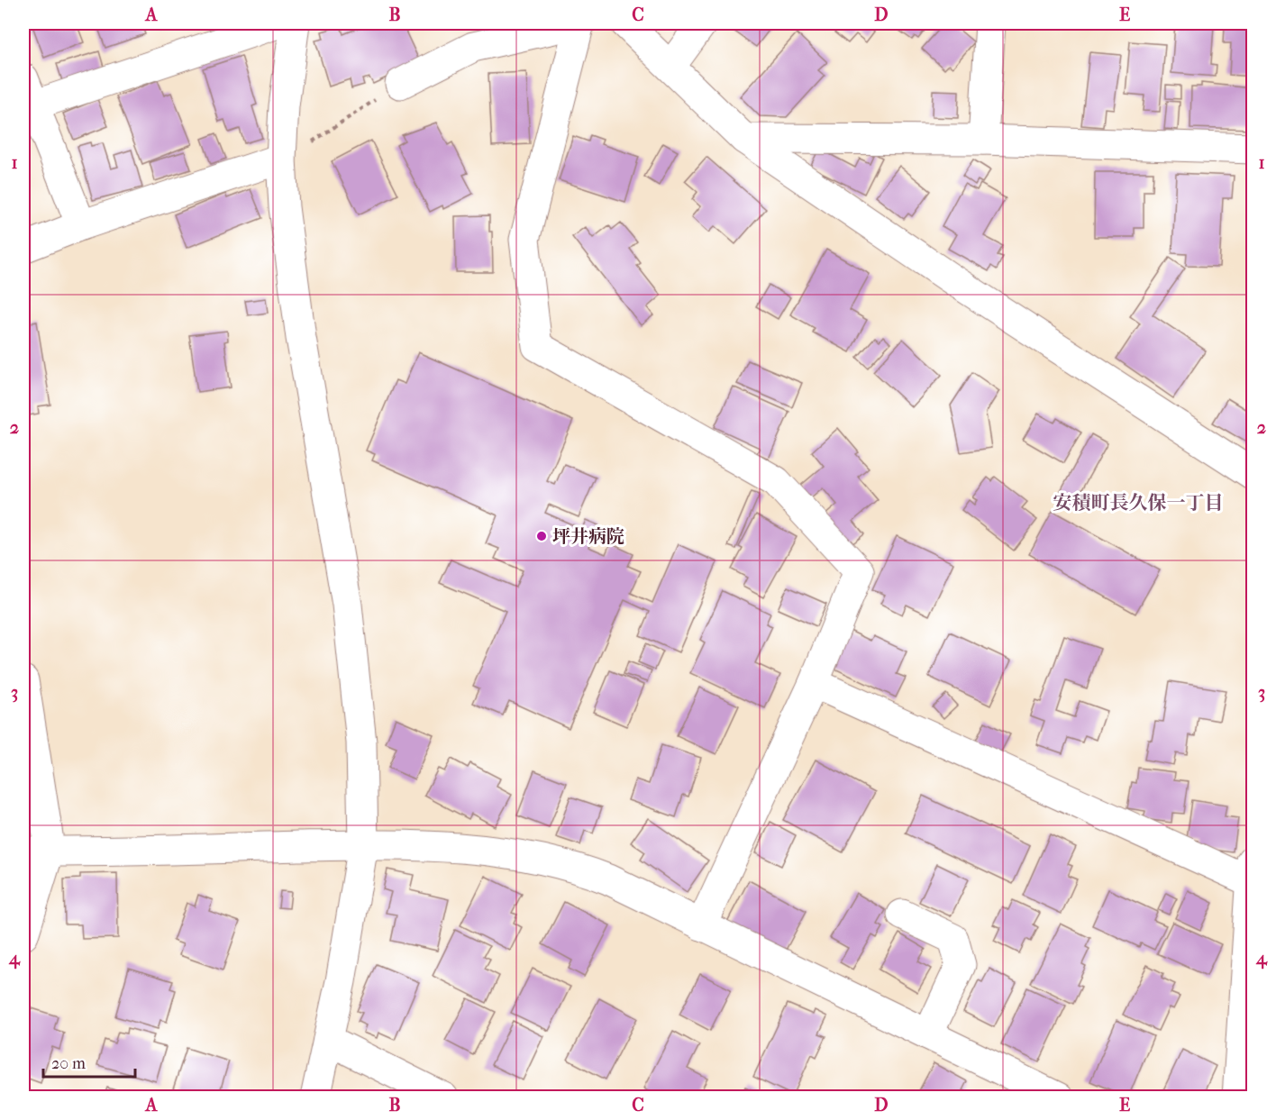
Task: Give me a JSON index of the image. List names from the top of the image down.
{
  "districts": ["安積町長久保一丁目"],
  "places": ["坪井病院"],
  "scale_bar": "20 m",
  "grid": {
    "columns": [
      "A",
      "B",
      "C",
      "D",
      "E"
    ],
    "rows": [
      "1",
      "2",
      "3",
      "4"
    ]
  }
}
